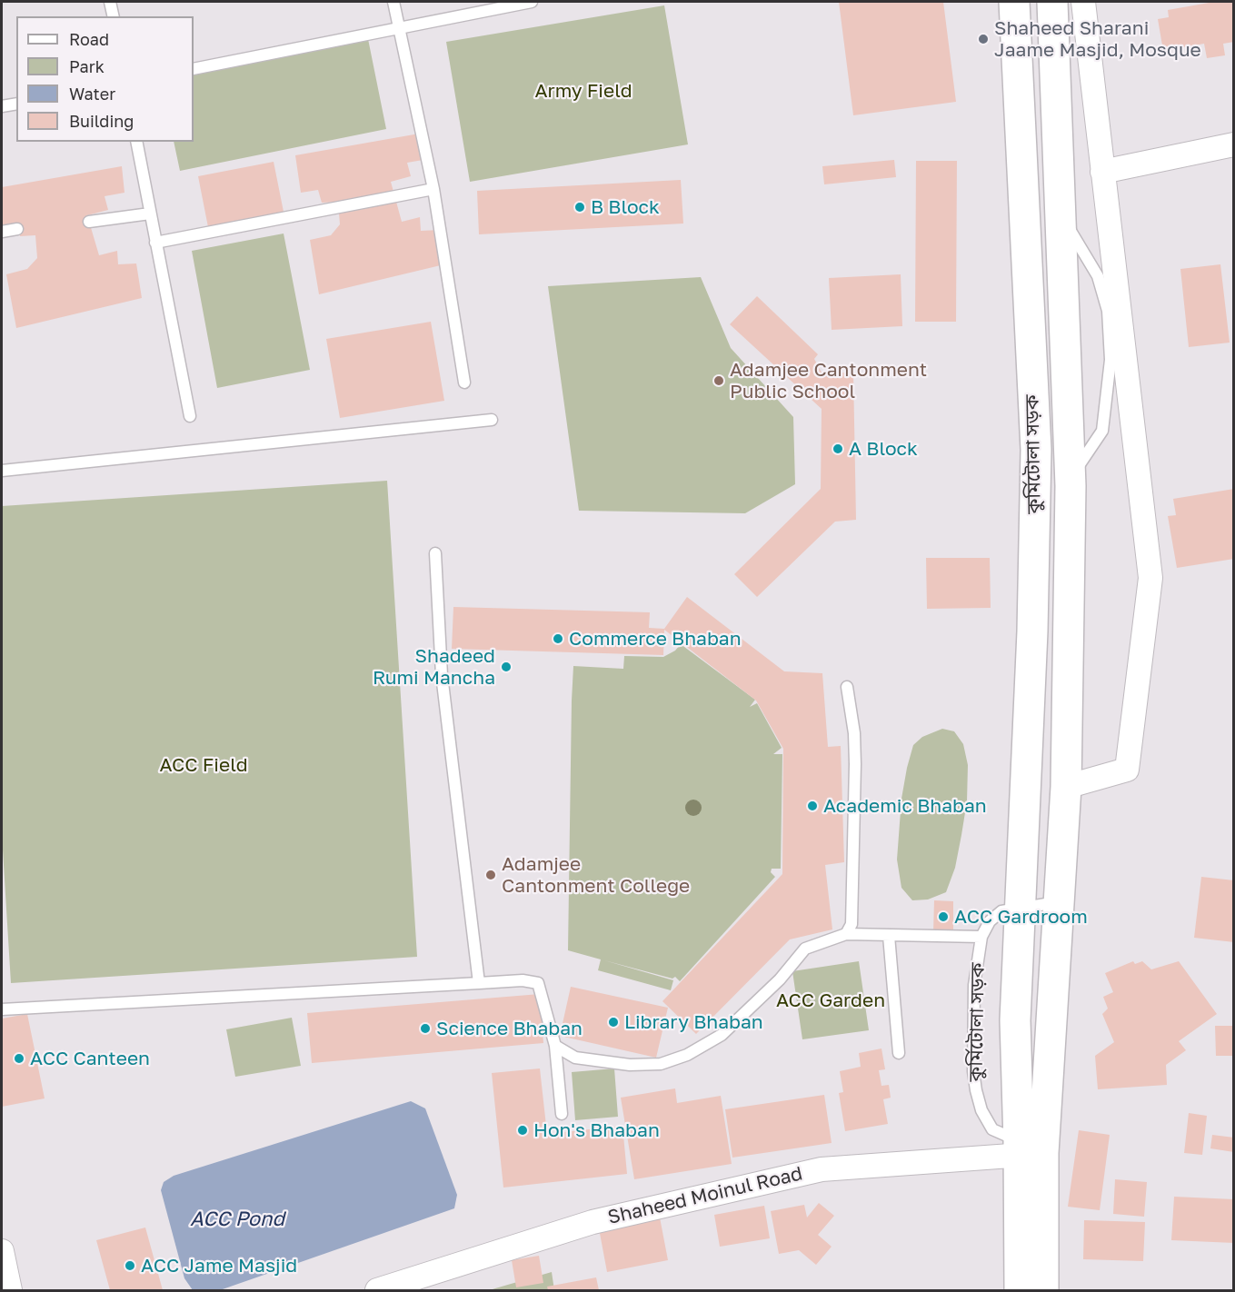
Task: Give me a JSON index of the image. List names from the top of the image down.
{
  "streets": {
    "main road": ["কুর্মিটোলা সড়ক"],
    "street": ["Shaheed Moinul Road"]
  },
  "crossings": [
    ["কুর্মিটোলা সড়ক", "Shaheed Moinul Road"]
  ],
  "water": ["ACC Pond"],
  "parks": ["Army Field", "ACC Field", "ACC Garden"],
  "places": [
    "Shaheed Sharani Jaame Masjid, Mosque",
    "B Block",
    "Adamjee Cantonment Public School",
    "A Block",
    "Commerce Bhaban",
    "Shadeed Rumi Mancha",
    "Academic Bhaban",
    "Adamjee Cantonment College",
    "ACC Gardroom",
    "Library Bhaban",
    "Science Bhaban",
    "ACC Canteen",
    "Hon's Bhaban",
    "ACC Jame Masjid"
  ],
  "legend": [
    "Road",
    "Park",
    "Water",
    "Building"
  ]
}
